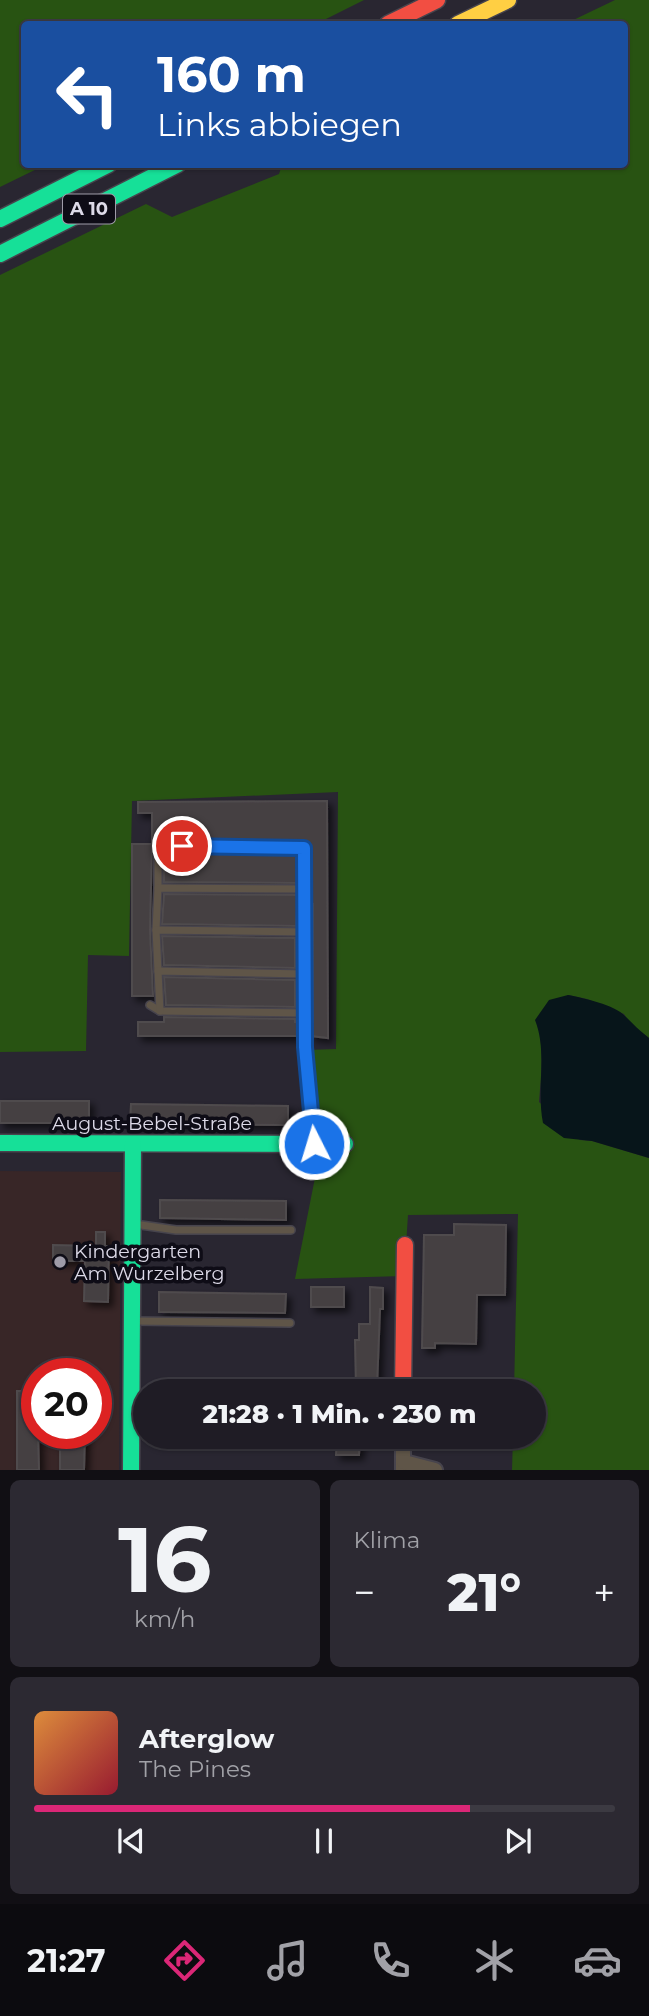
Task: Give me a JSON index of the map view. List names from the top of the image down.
{
  "streets": {
    "main road": ["A 10", "August-Bebel-Straße"]
  },
  "places": ["Kindergarten Am Wurzelberg"],
  "page": {
    "turn": ["160 m", "Links abbiegen"],
    "limit": "20",
    "trip": "21:28 · 1 Min. · 230 m",
    "tile": [
      ["16", "km/h"],
      "Klima"
    ],
    "heat": ["−", "21°", "+"],
    "song": ["Afterglow", "The Pines"],
    "tabs": "21:27"
  }
}
